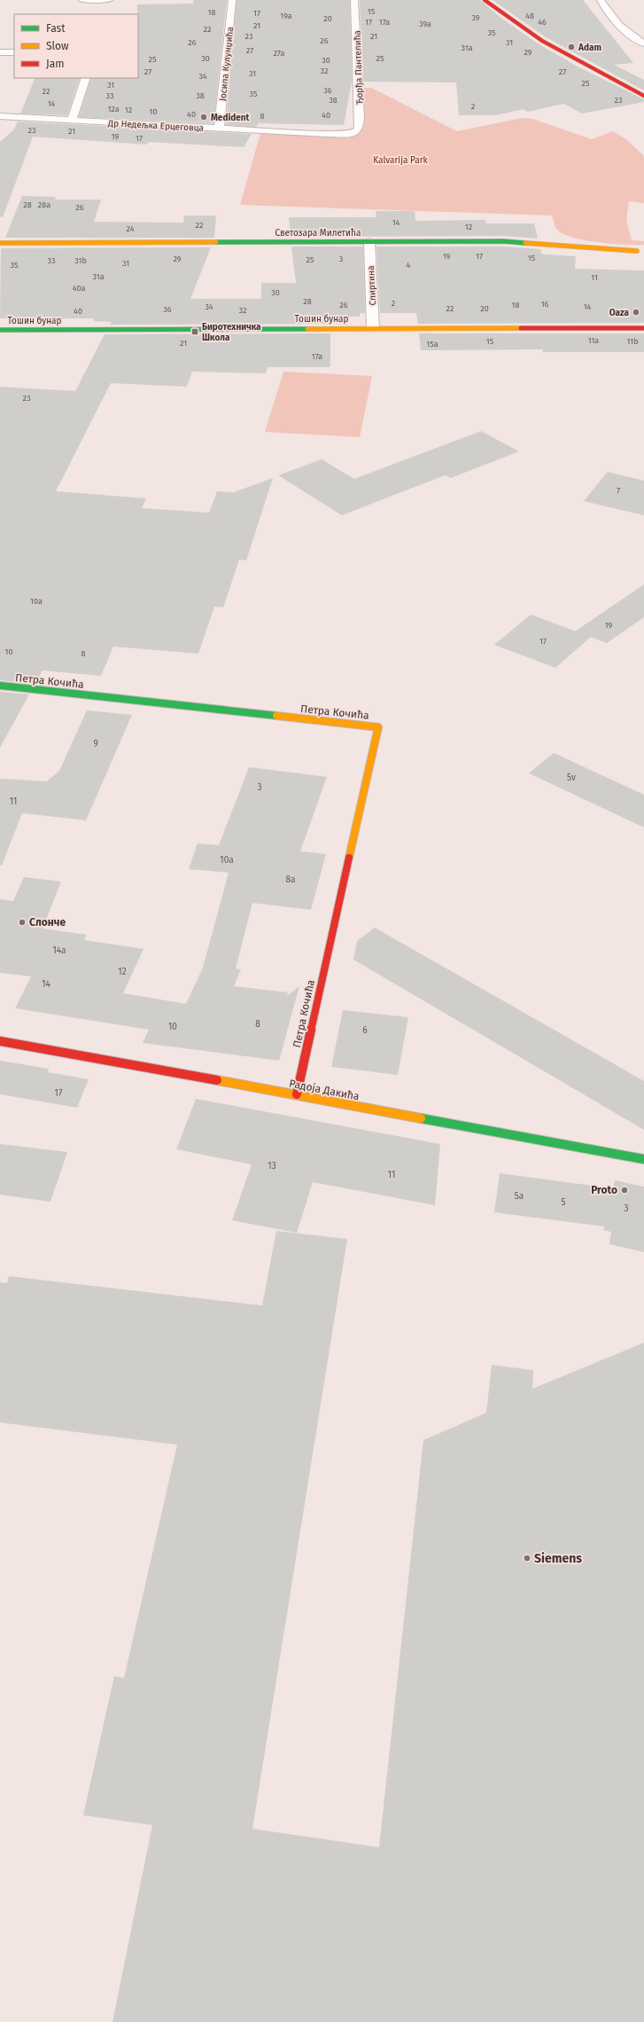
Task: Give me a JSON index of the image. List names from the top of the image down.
{
  "streets": {
    "street": [
      "Јосипа Кулунџића",
      "Ђорђа Пантелића",
      "Др Недељка Ерцеговца",
      "Светозара Милетића",
      "Спиртина",
      "Тошин бунар",
      "Петра Кочића",
      "Радоја Дакића"
    ]
  },
  "crossings": [
    ["Јосипа Кулунџића", "Др Недељка Ерцеговца"],
    ["Ђорђа Пантелића", "Др Недељка Ерцеговца"],
    ["Светозара Милетића", "Спиртина"],
    ["Спиртина", "Тошин бунар"],
    ["Петра Кочића", "Радоја Дакића"]
  ],
  "parks": ["Kalvarija Park"],
  "places": {
    "other": [
      "Adam",
      "Medident",
      "Oaza",
      "Слонче",
      "Proto",
      "Siemens"
    ],
    "transit": ["Биротехничка Школа"]
  },
  "house_numbers": [
    "15",
    "18",
    "17",
    "19a",
    "48",
    "39",
    "20",
    "17",
    "17a",
    "46",
    "39a",
    "21",
    "22",
    "35",
    "23",
    "21",
    "26",
    "26",
    "31",
    "31a",
    "27",
    "29",
    "27a",
    "30",
    "25",
    "25",
    "30",
    "32",
    "27",
    "27",
    "31",
    "34",
    "25",
    "31",
    "36",
    "22",
    "35",
    "33",
    "38",
    "38",
    "23",
    "14",
    "2",
    "12a",
    "12",
    "10",
    "40",
    "40",
    "8",
    "23",
    "21",
    "19",
    "17",
    "28",
    "28a",
    "26",
    "14",
    "22",
    "12",
    "24",
    "19",
    "17",
    "15",
    "29",
    "3",
    "25",
    "33",
    "31b",
    "31",
    "35",
    "4",
    "31a",
    "11",
    "40a",
    "30",
    "28",
    "2",
    "16",
    "26",
    "18",
    "34",
    "14",
    "22",
    "20",
    "36",
    "32",
    "40",
    "11a",
    "15",
    "11b",
    "21",
    "15a",
    "17a",
    "23",
    "7",
    "10a",
    "19",
    "17",
    "10",
    "8",
    "9",
    "5v",
    "3",
    "11",
    "10a",
    "8a",
    "14a",
    "12",
    "14",
    "8",
    "10",
    "6",
    "17",
    "13",
    "11",
    "5a",
    "5",
    "3"
  ],
  "legend": ["Fast", "Slow", "Jam"]
}
